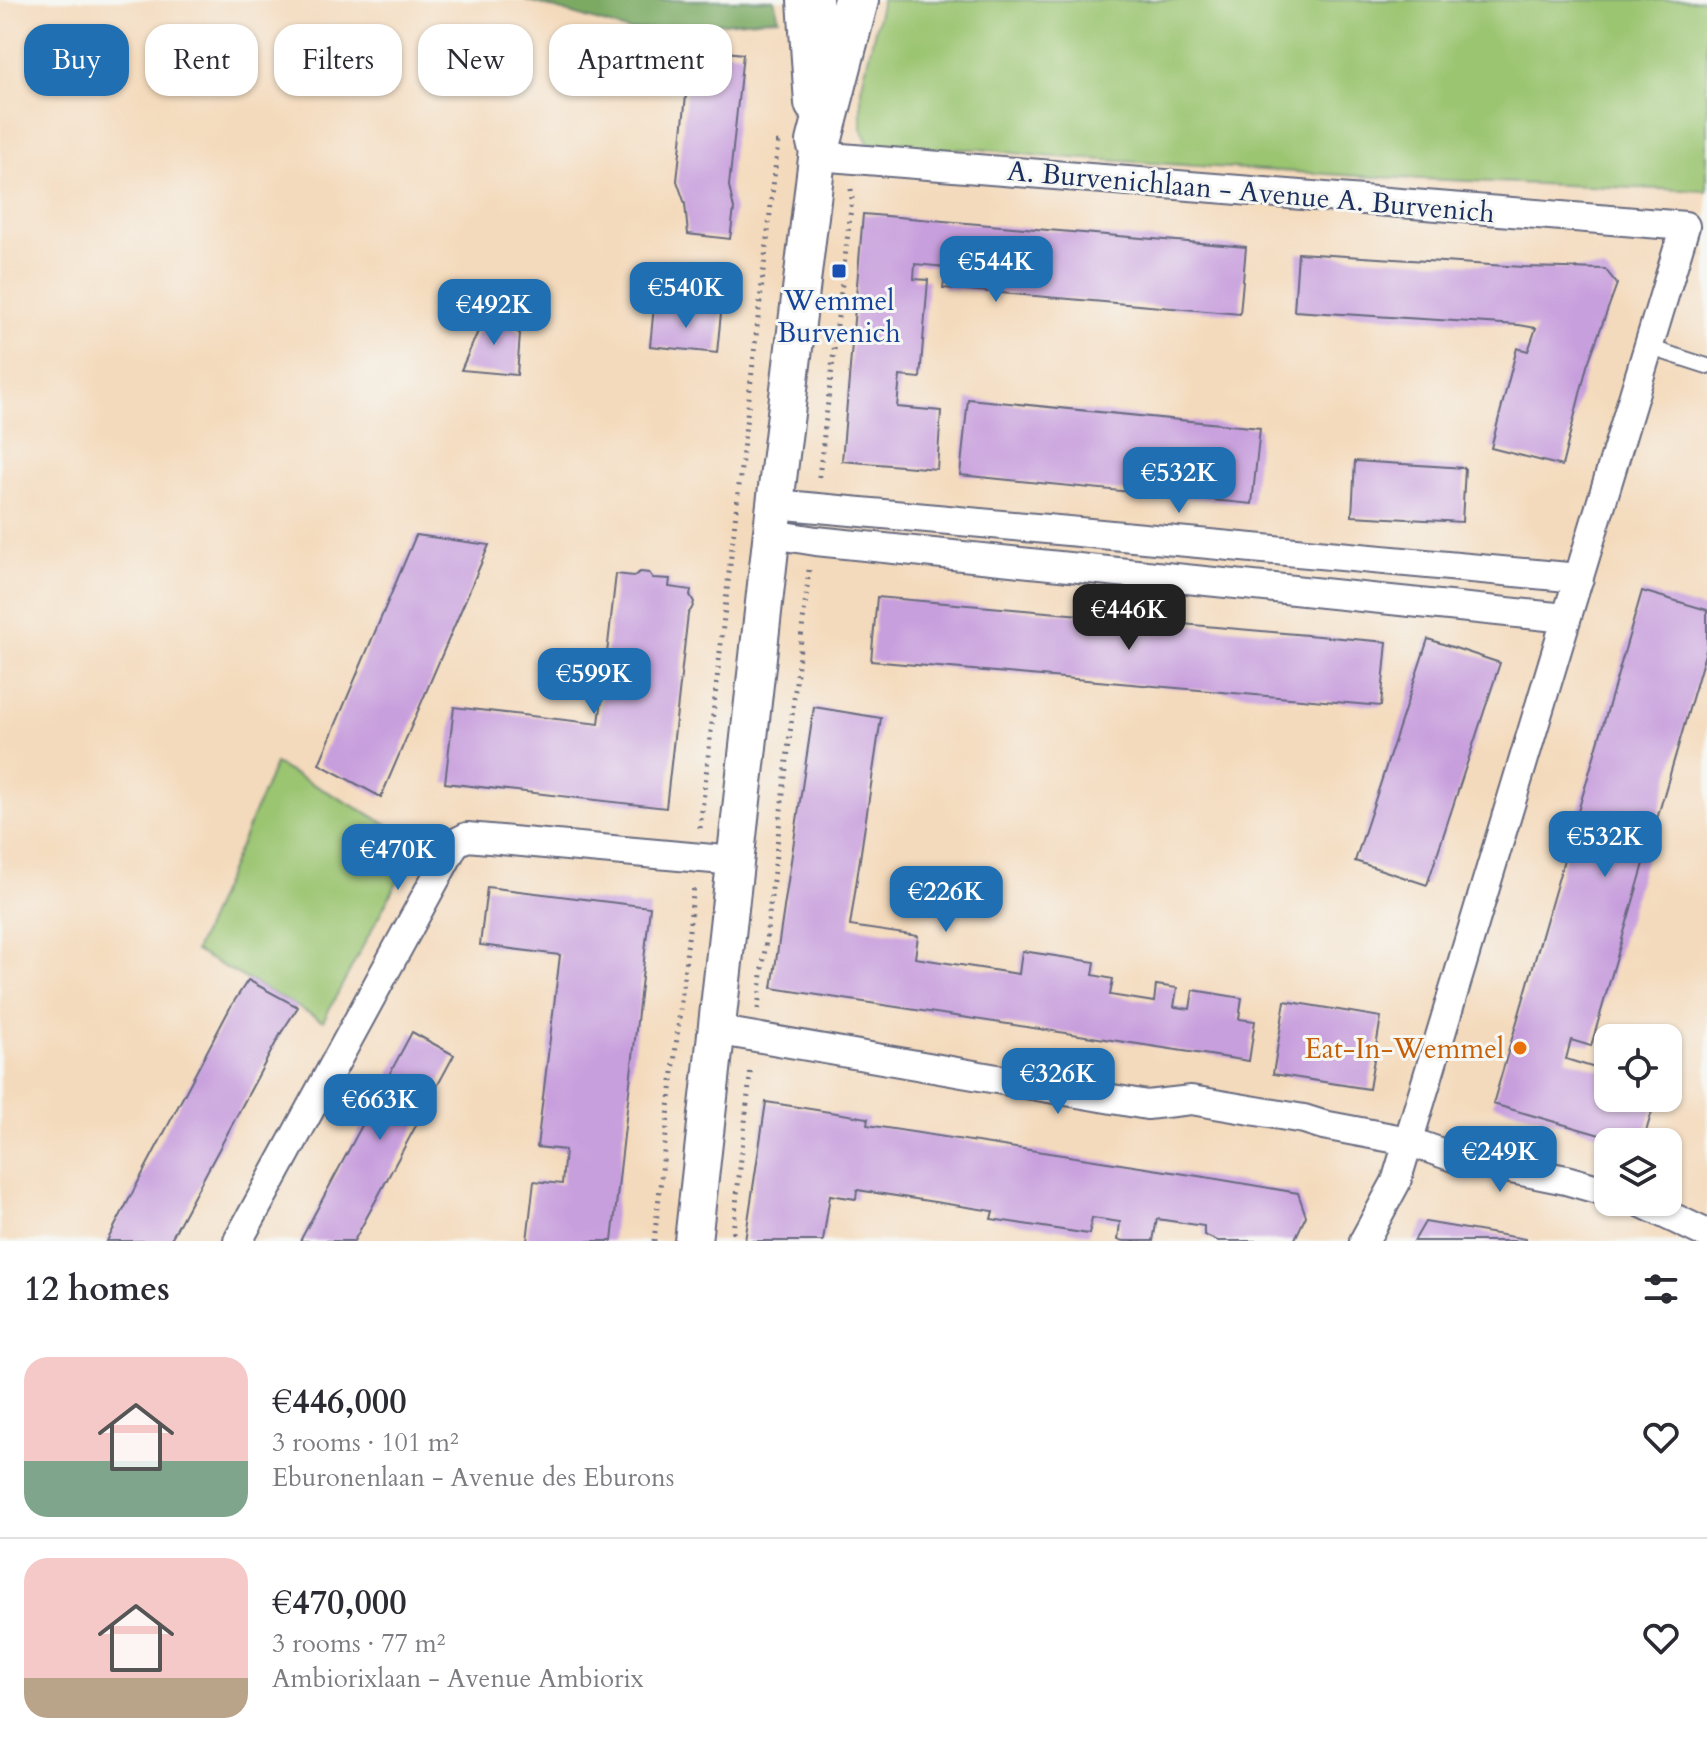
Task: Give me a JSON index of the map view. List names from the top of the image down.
{
  "streets": {
    "street": ["A. Burvenichlaan - Avenue A. Burvenich"]
  },
  "places": {
    "transit": ["Wemmel Burvenich"],
    "other": ["Eat-In-Wemmel"]
  },
  "page": {
    "chip": [
      "Buy",
      "Rent",
      "Filters",
      "New",
      "Apartment"
    ],
    "price": [
      "€544K",
      "€540K",
      "€492K",
      "€532K",
      "€446K",
      "€599K",
      "€532K",
      "€470K",
      "€226K",
      "€326K",
      "€663K",
      "€249K"
    ],
    "heading": "12 homes",
    "list": [
      {
        "name": "€446,000",
        "note": "3 rooms · 101 m² · Eburonenlaan - Avenue des Eburons"
      },
      {
        "name": "€470,000",
        "note": "3 rooms · 77 m² · Ambiorixlaan - Avenue Ambiorix"
      }
    ]
  }
}
